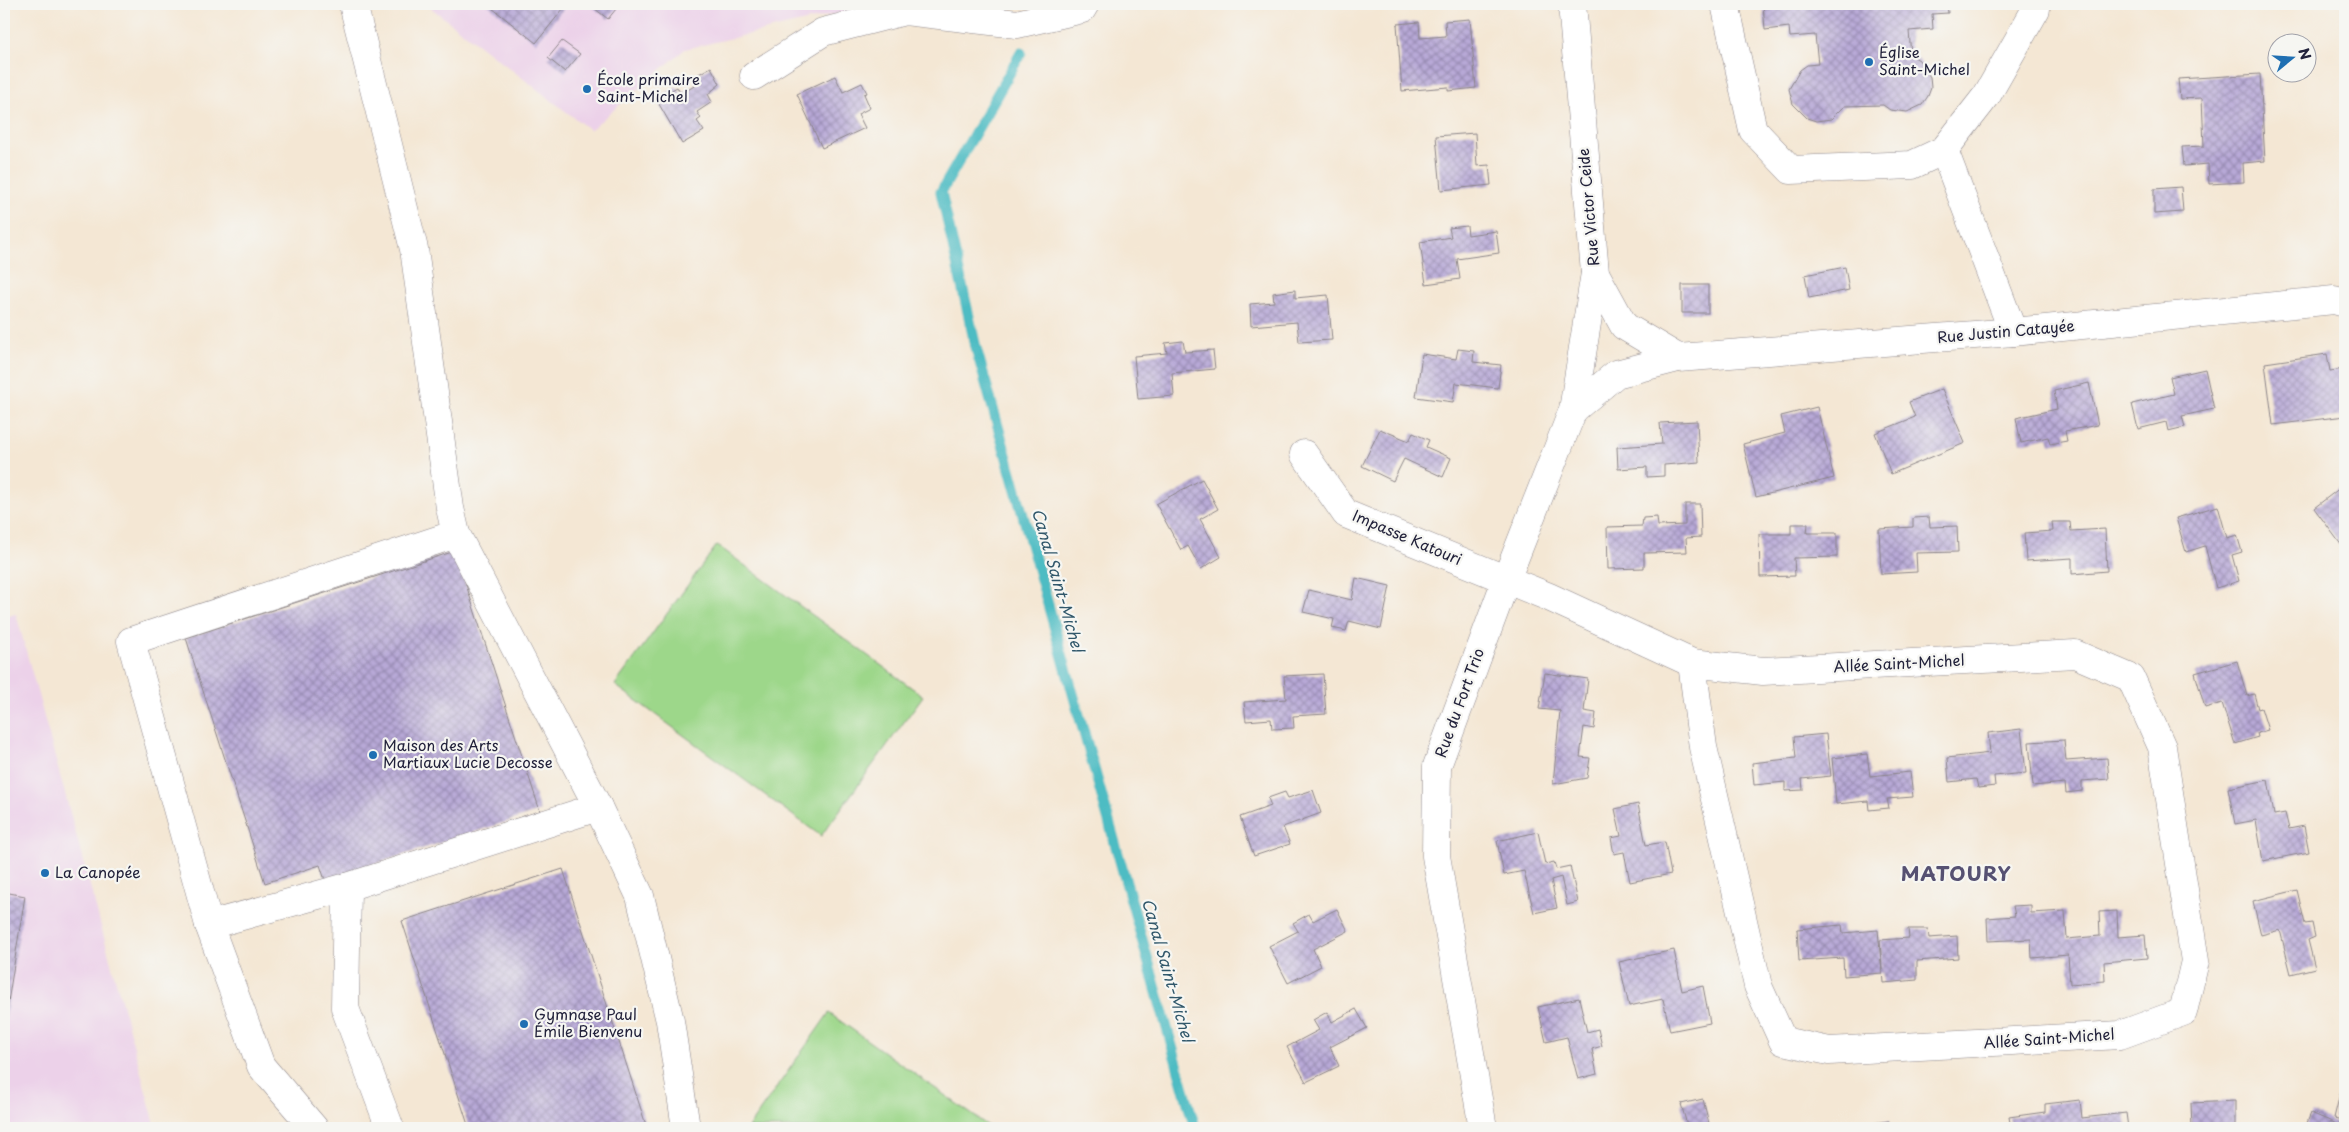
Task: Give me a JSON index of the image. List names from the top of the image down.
{
  "streets": {
    "street": [
      "Rue Victor Ceide",
      "Rue Justin Catayée",
      "Impasse Katouri",
      "Allée Saint-Michel",
      "Rue du Fort Trio"
    ]
  },
  "crossings": [
    ["Rue Victor Ceide", "Rue Justin Catayée"],
    ["Rue Victor Ceide", "Rue du Fort Trio"],
    ["Rue Justin Catayée", "Rue du Fort Trio"],
    ["Impasse Katouri", "Allée Saint-Michel"],
    ["Impasse Katouri", "Rue du Fort Trio"],
    ["Allée Saint-Michel", "Rue du Fort Trio"]
  ],
  "districts": ["MATOURY"],
  "water": ["Canal Saint-Michel"],
  "places": [
    "Église Saint-Michel",
    "École primaire Saint-Michel",
    "Maison des Arts Martiaux Lucie Decosse",
    "La Canopée",
    "Gymnase Paul Émile Bienvenu"
  ],
  "north": "right"
}
